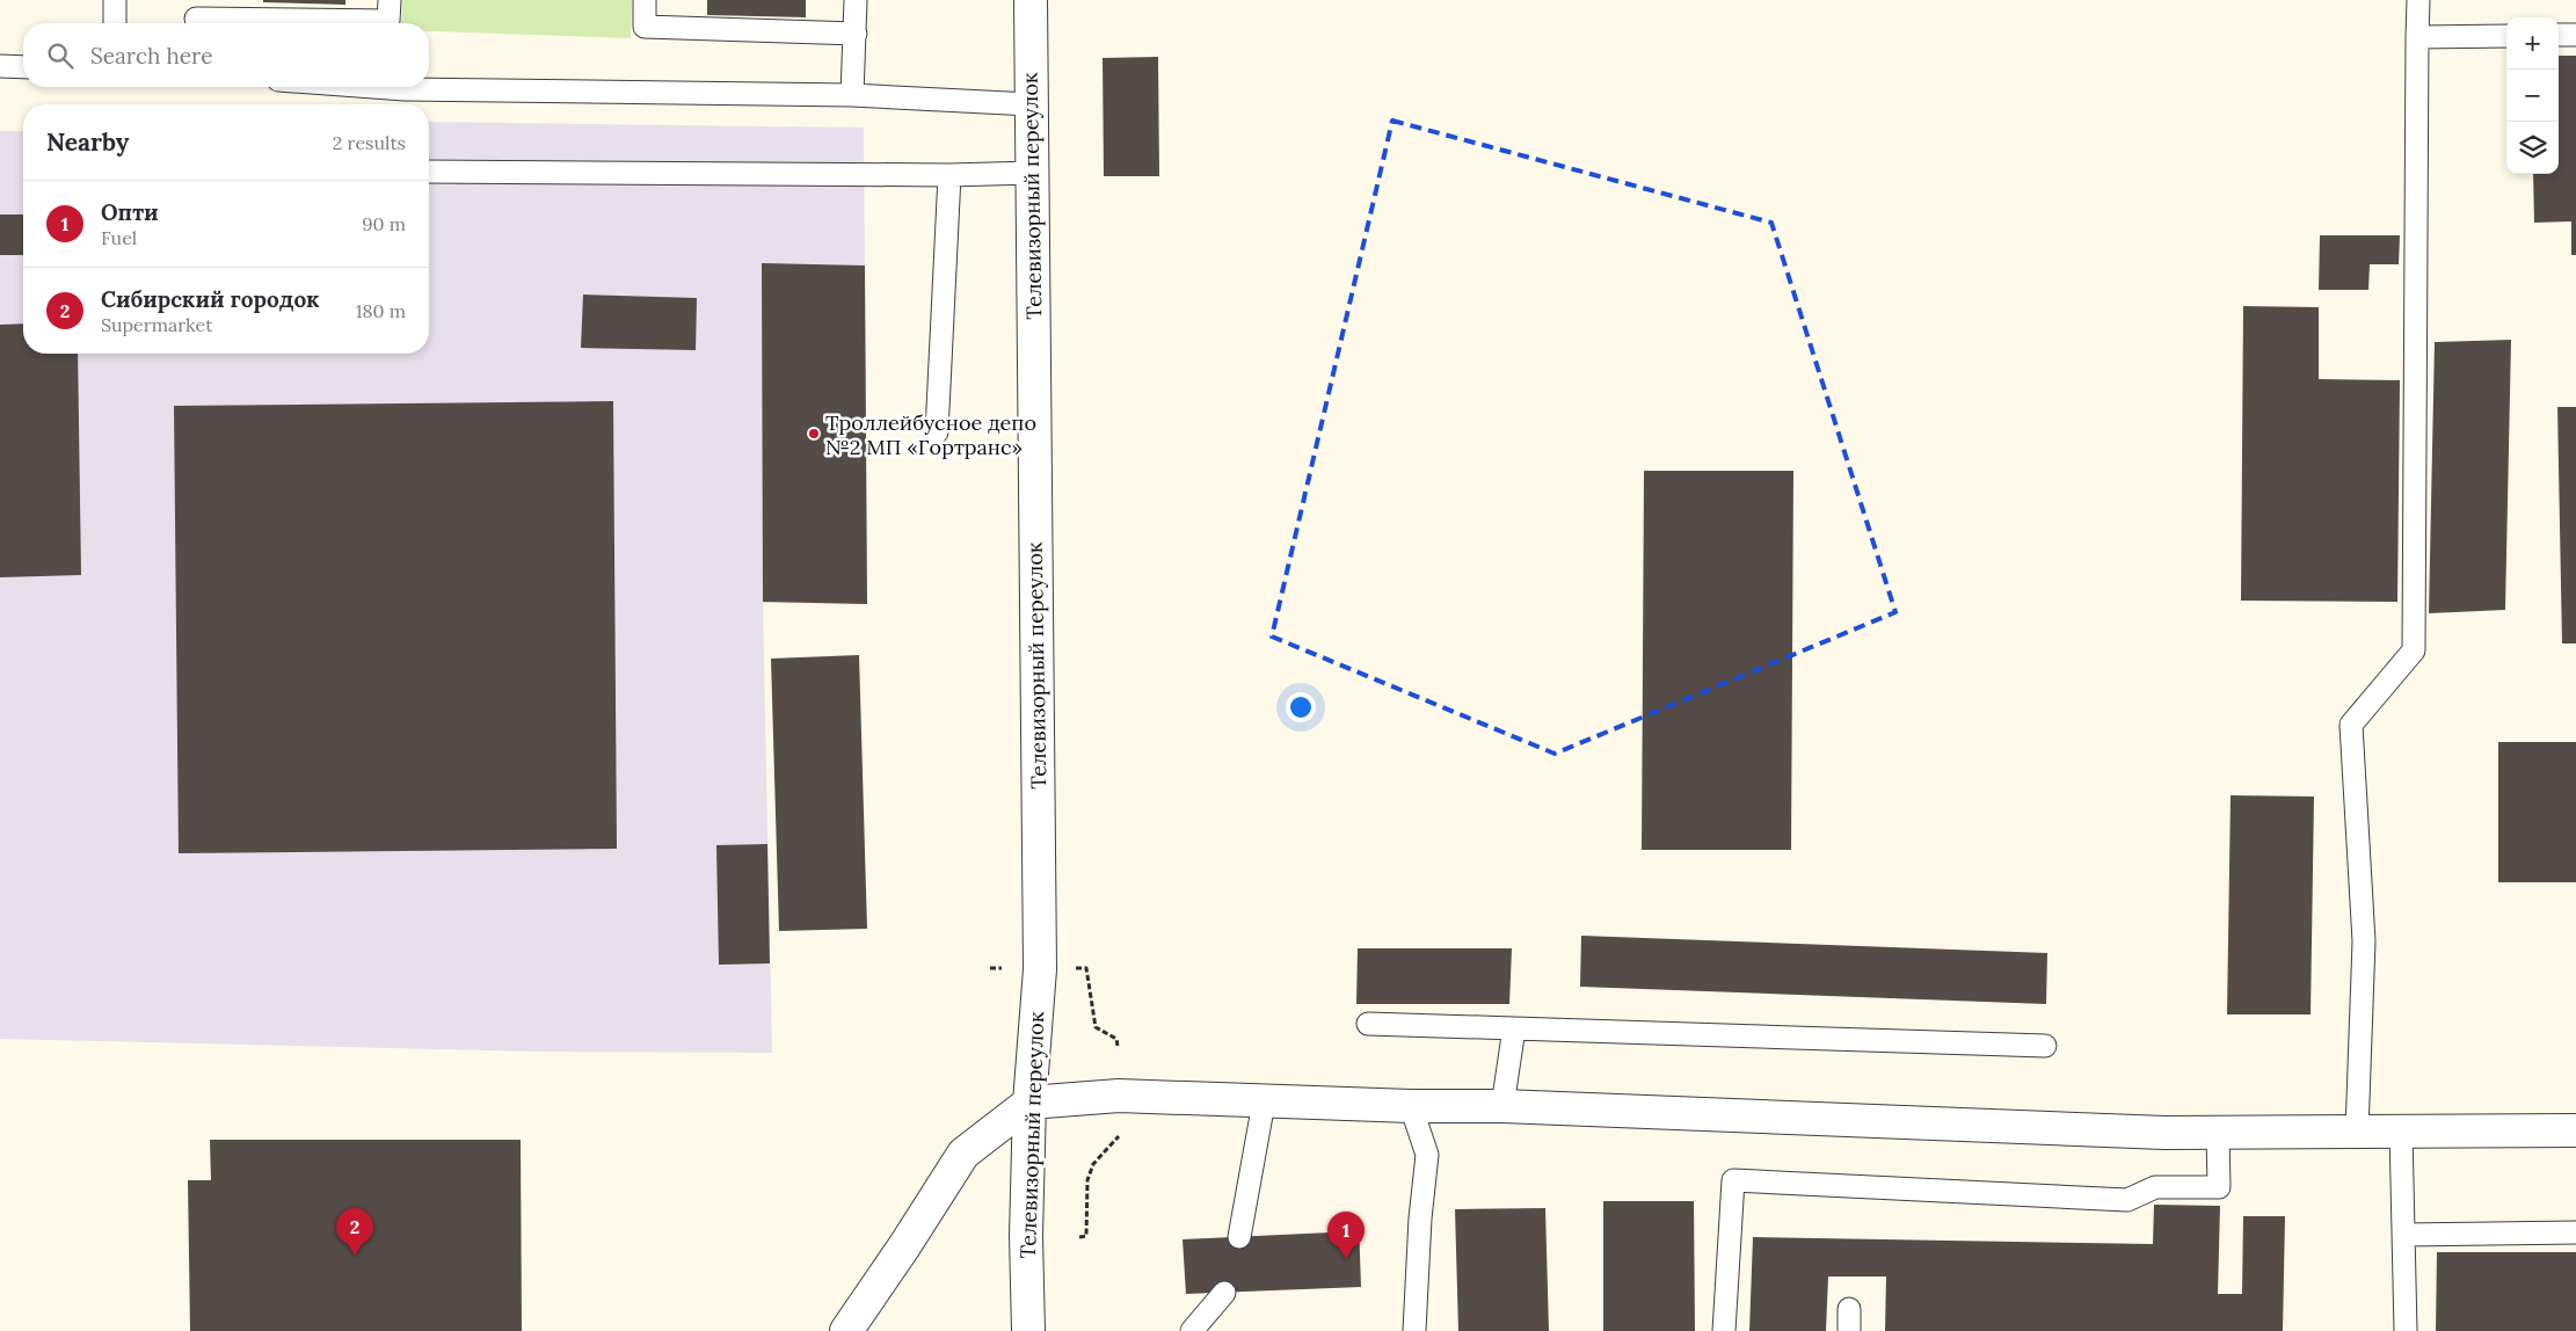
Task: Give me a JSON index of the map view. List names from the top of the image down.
{
  "streets": {
    "street": ["Телевизорный переулок"]
  },
  "places": ["Троллейбусное депо №2 МП «Гортранс»"],
  "page": {
    "map_buttons": ["+", "−"],
    "search": "Search here",
    "heading": ["Nearby", "2 results"],
    "list": [
      {
        "mark": "1",
        "name": "Опти",
        "note": "Fuel",
        "value": "90 m"
      },
      {
        "mark": "2",
        "name": "Сибирский городок",
        "note": "Supermarket",
        "value": "180 m"
      }
    ],
    "pins": ["2", "1"]
  }
}
